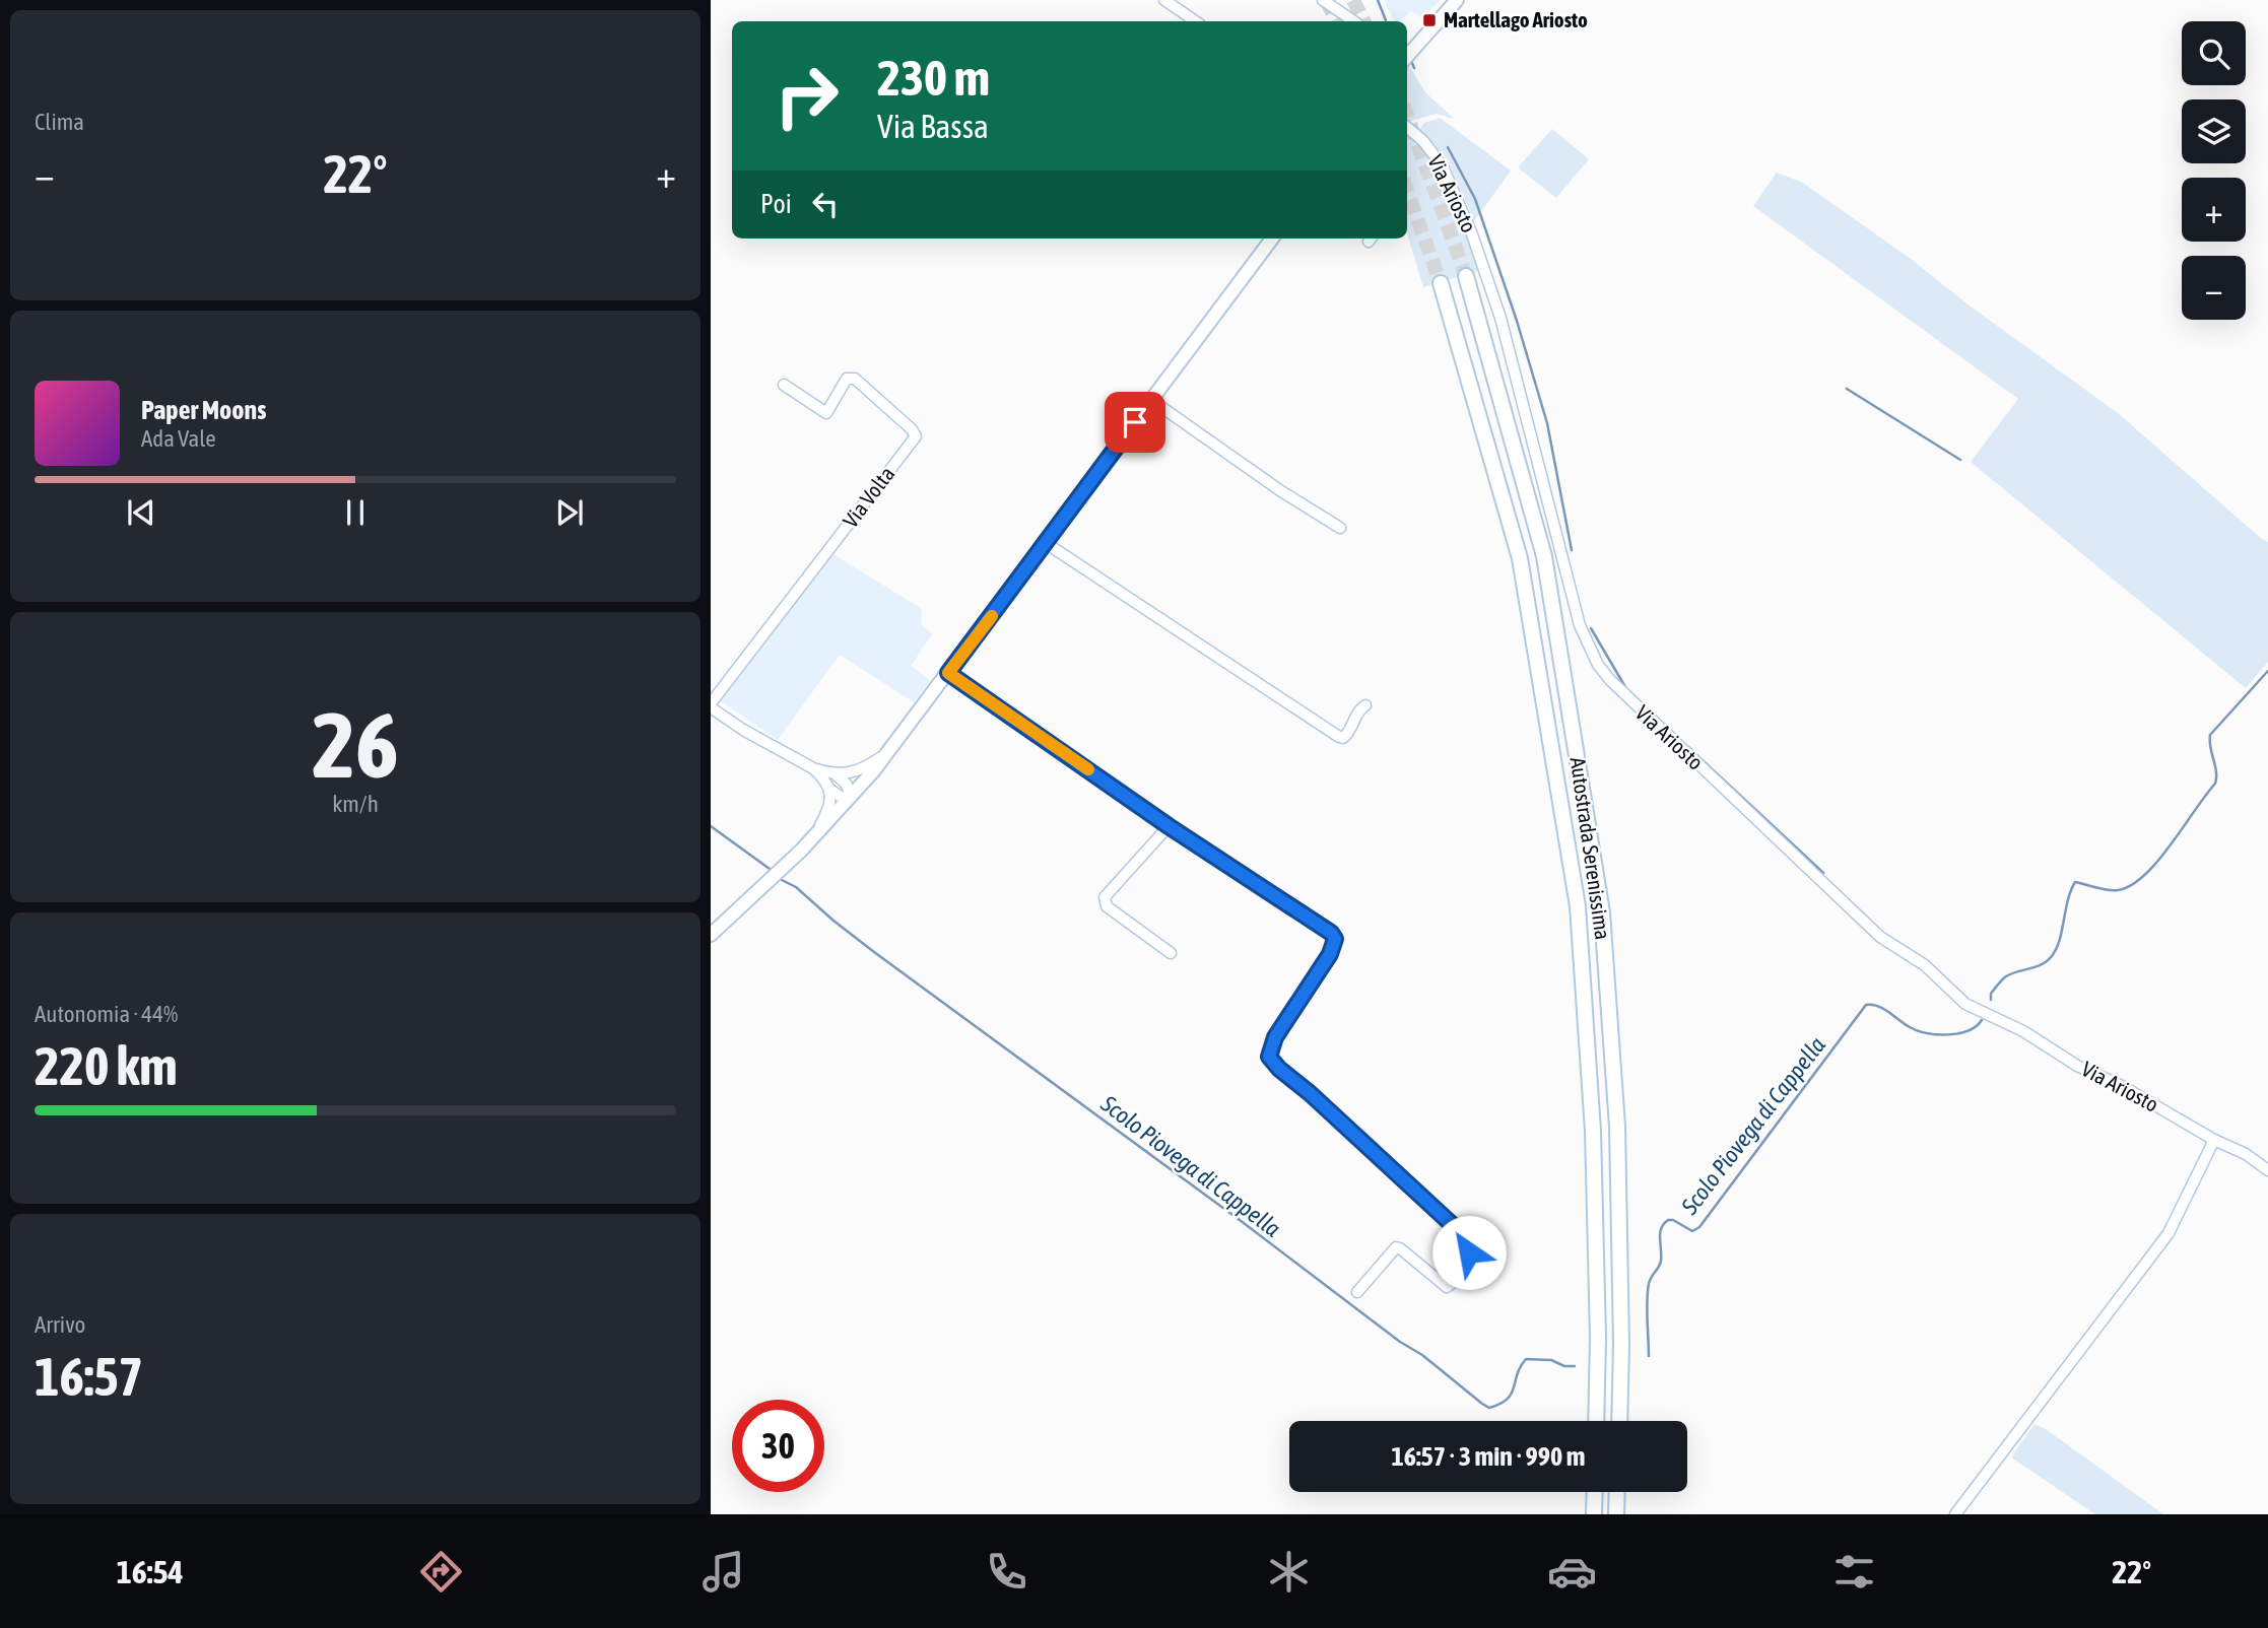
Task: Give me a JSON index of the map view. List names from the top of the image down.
{
  "streets": {
    "highway": ["Autostrada Serenissima"],
    "street": ["Via Ariosto", "Via Volta"]
  },
  "water": ["Scolo Piovega di Cappella"],
  "places": {
    "transit": ["Martellago Ariosto"]
  },
  "page": {
    "tile": [
      "Clima",
      ["26", "km/h"],
      ["Autonomia · 44%", "220 km"],
      ["Arrivo", "16:57"]
    ],
    "map_buttons": ["+", "−"],
    "turn": ["230 m", "Via Bassa"],
    "heat": ["−", "22°", "+"],
    "then": "Poi",
    "song": ["Paper Moons", "Ada Vale"],
    "limit": "30",
    "trip": "16:57 · 3 min · 990 m",
    "tabs": ["16:54", "22°"]
  }
}
